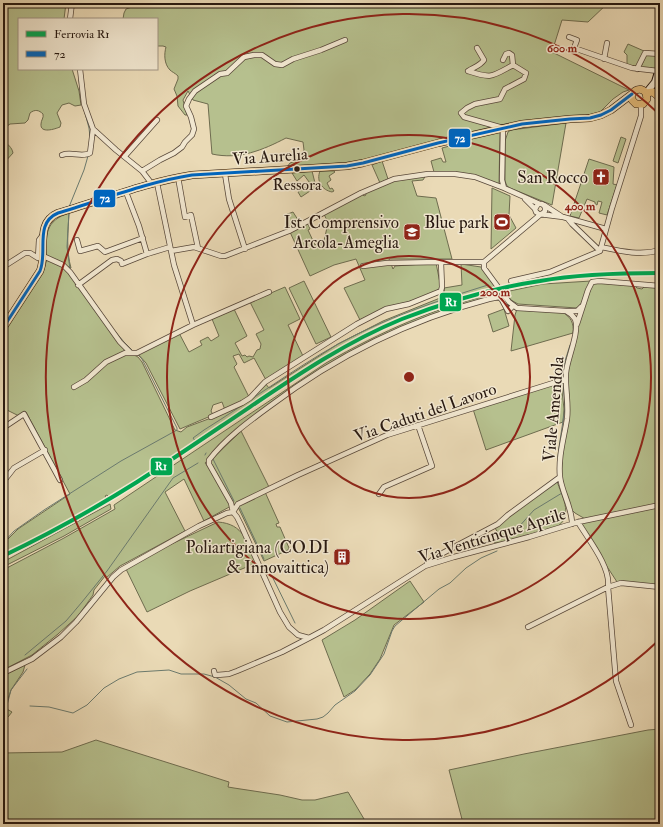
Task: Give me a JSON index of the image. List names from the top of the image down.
{
  "streets": {
    "main road": ["Via Aurelia"],
    "street": ["Viale Amendola", "Via Caduti del Lavoro", "Via Venticinque Aprile"]
  },
  "crossings": [
    ["Viale Amendola", "Via Caduti del Lavoro"],
    ["Viale Amendola", "Via Venticinque Aprile"]
  ],
  "places": {
    "other": ["Ressora"],
    "church": ["San Rocco"],
    "sports": ["Blue park"],
    "school or university": ["Ist. Comprensivo Arcola-Ameglia"],
    "building": ["Poliartigiana (CO.DI & Innovaittica)"]
  },
  "lines": ["transit line 72", "rail line R1"],
  "legend": ["Ferrovia R1", "72"],
  "rings": ["600 m", "400 m", "200 m"]
}
